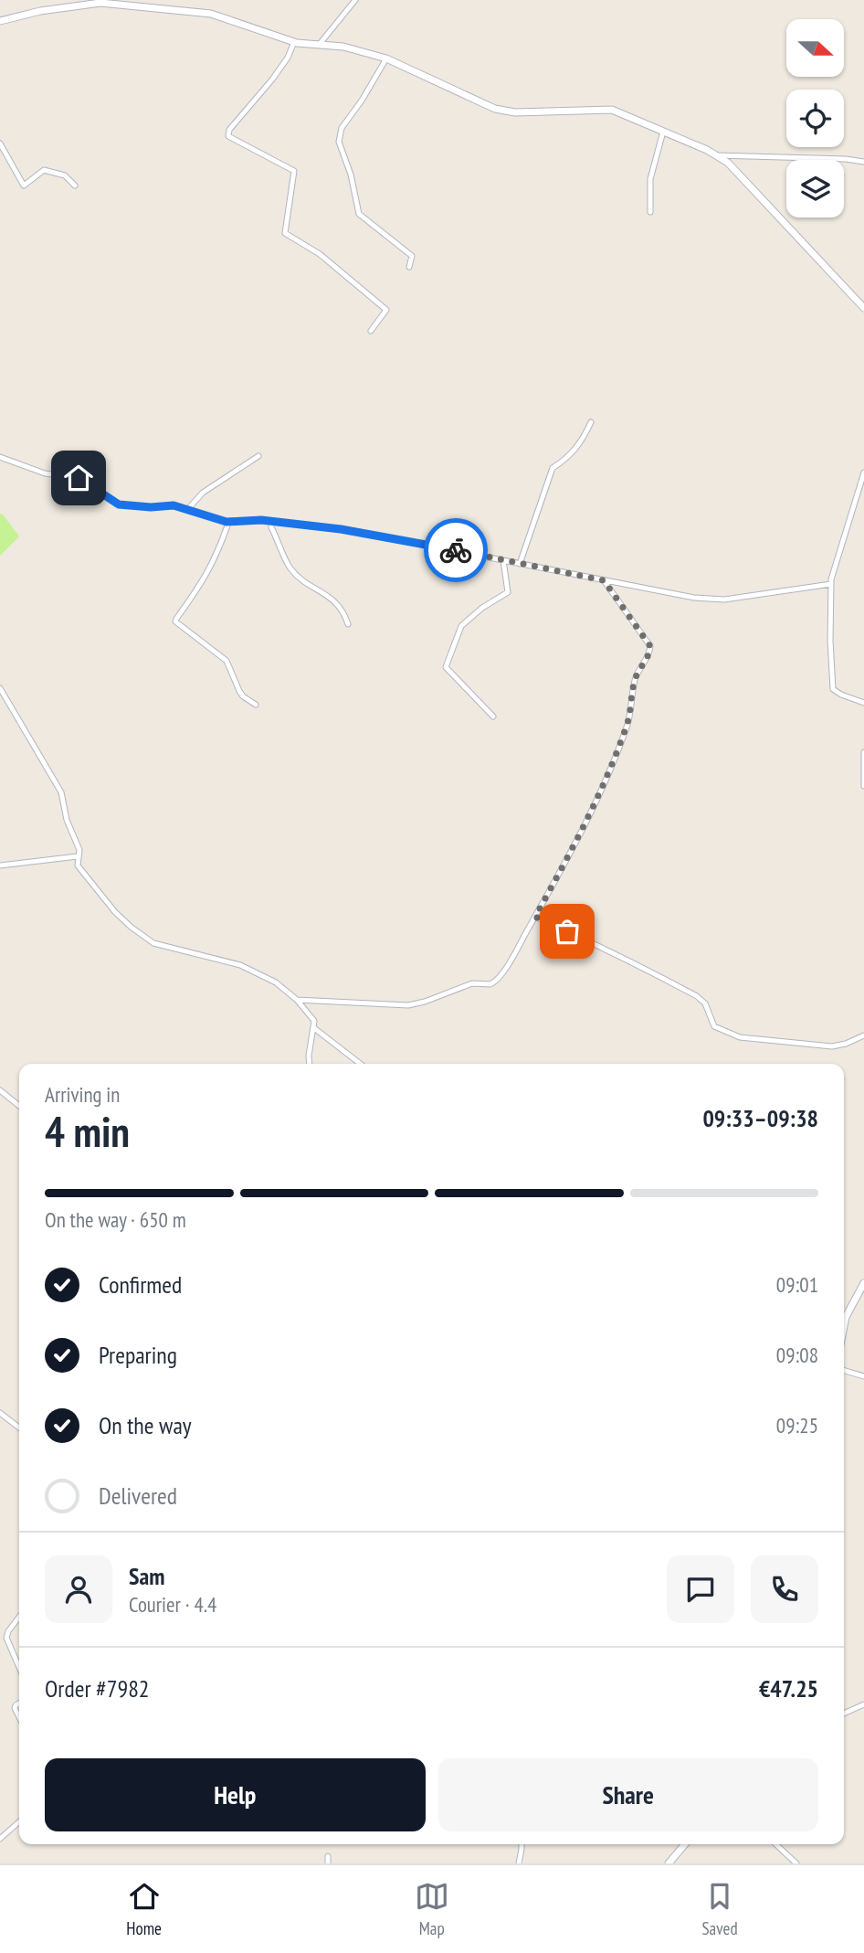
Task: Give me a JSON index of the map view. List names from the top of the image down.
{
  "north": "right",
  "page": {
    "heading": ["4 min", "Arriving in", "09:33–09:38"],
    "panel": [
      "Sam",
      "Courier · 4.4",
      "Order #7982",
      "€47.25"
    ],
    "bar": "On the way · 650 m",
    "list": [
      ["Confirmed", "09:01"],
      ["Preparing", "09:08"],
      ["On the way", "09:25"],
      "Delivered"
    ],
    "buttons": ["Help", "Share"],
    "tabs": ["Home", "Map", "Saved"]
  }
}
